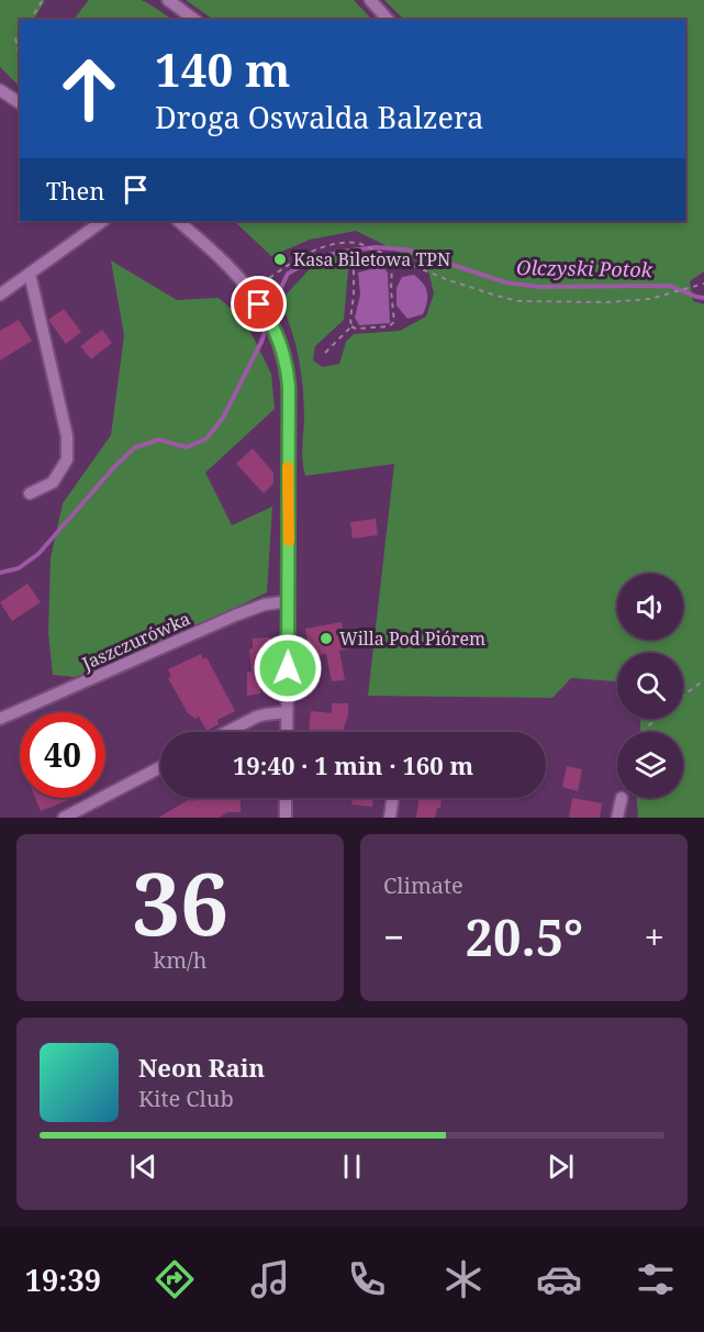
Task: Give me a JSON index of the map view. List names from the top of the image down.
{
  "streets": {
    "street": ["Jaszczurówka"]
  },
  "water": ["Olczyski Potok"],
  "places": ["Kasa Biletowa TPN", "Willa Pod Piórem"],
  "page": {
    "turn": ["140 m", "Droga Oswalda Balzera"],
    "then": "Then",
    "limit": "40",
    "trip": "19:40 · 1 min · 160 m",
    "tile": [
      ["36", "km/h"],
      "Climate"
    ],
    "heat": ["−", "20.5°", "+"],
    "song": ["Neon Rain", "Kite Club"],
    "tabs": "19:39"
  }
}
